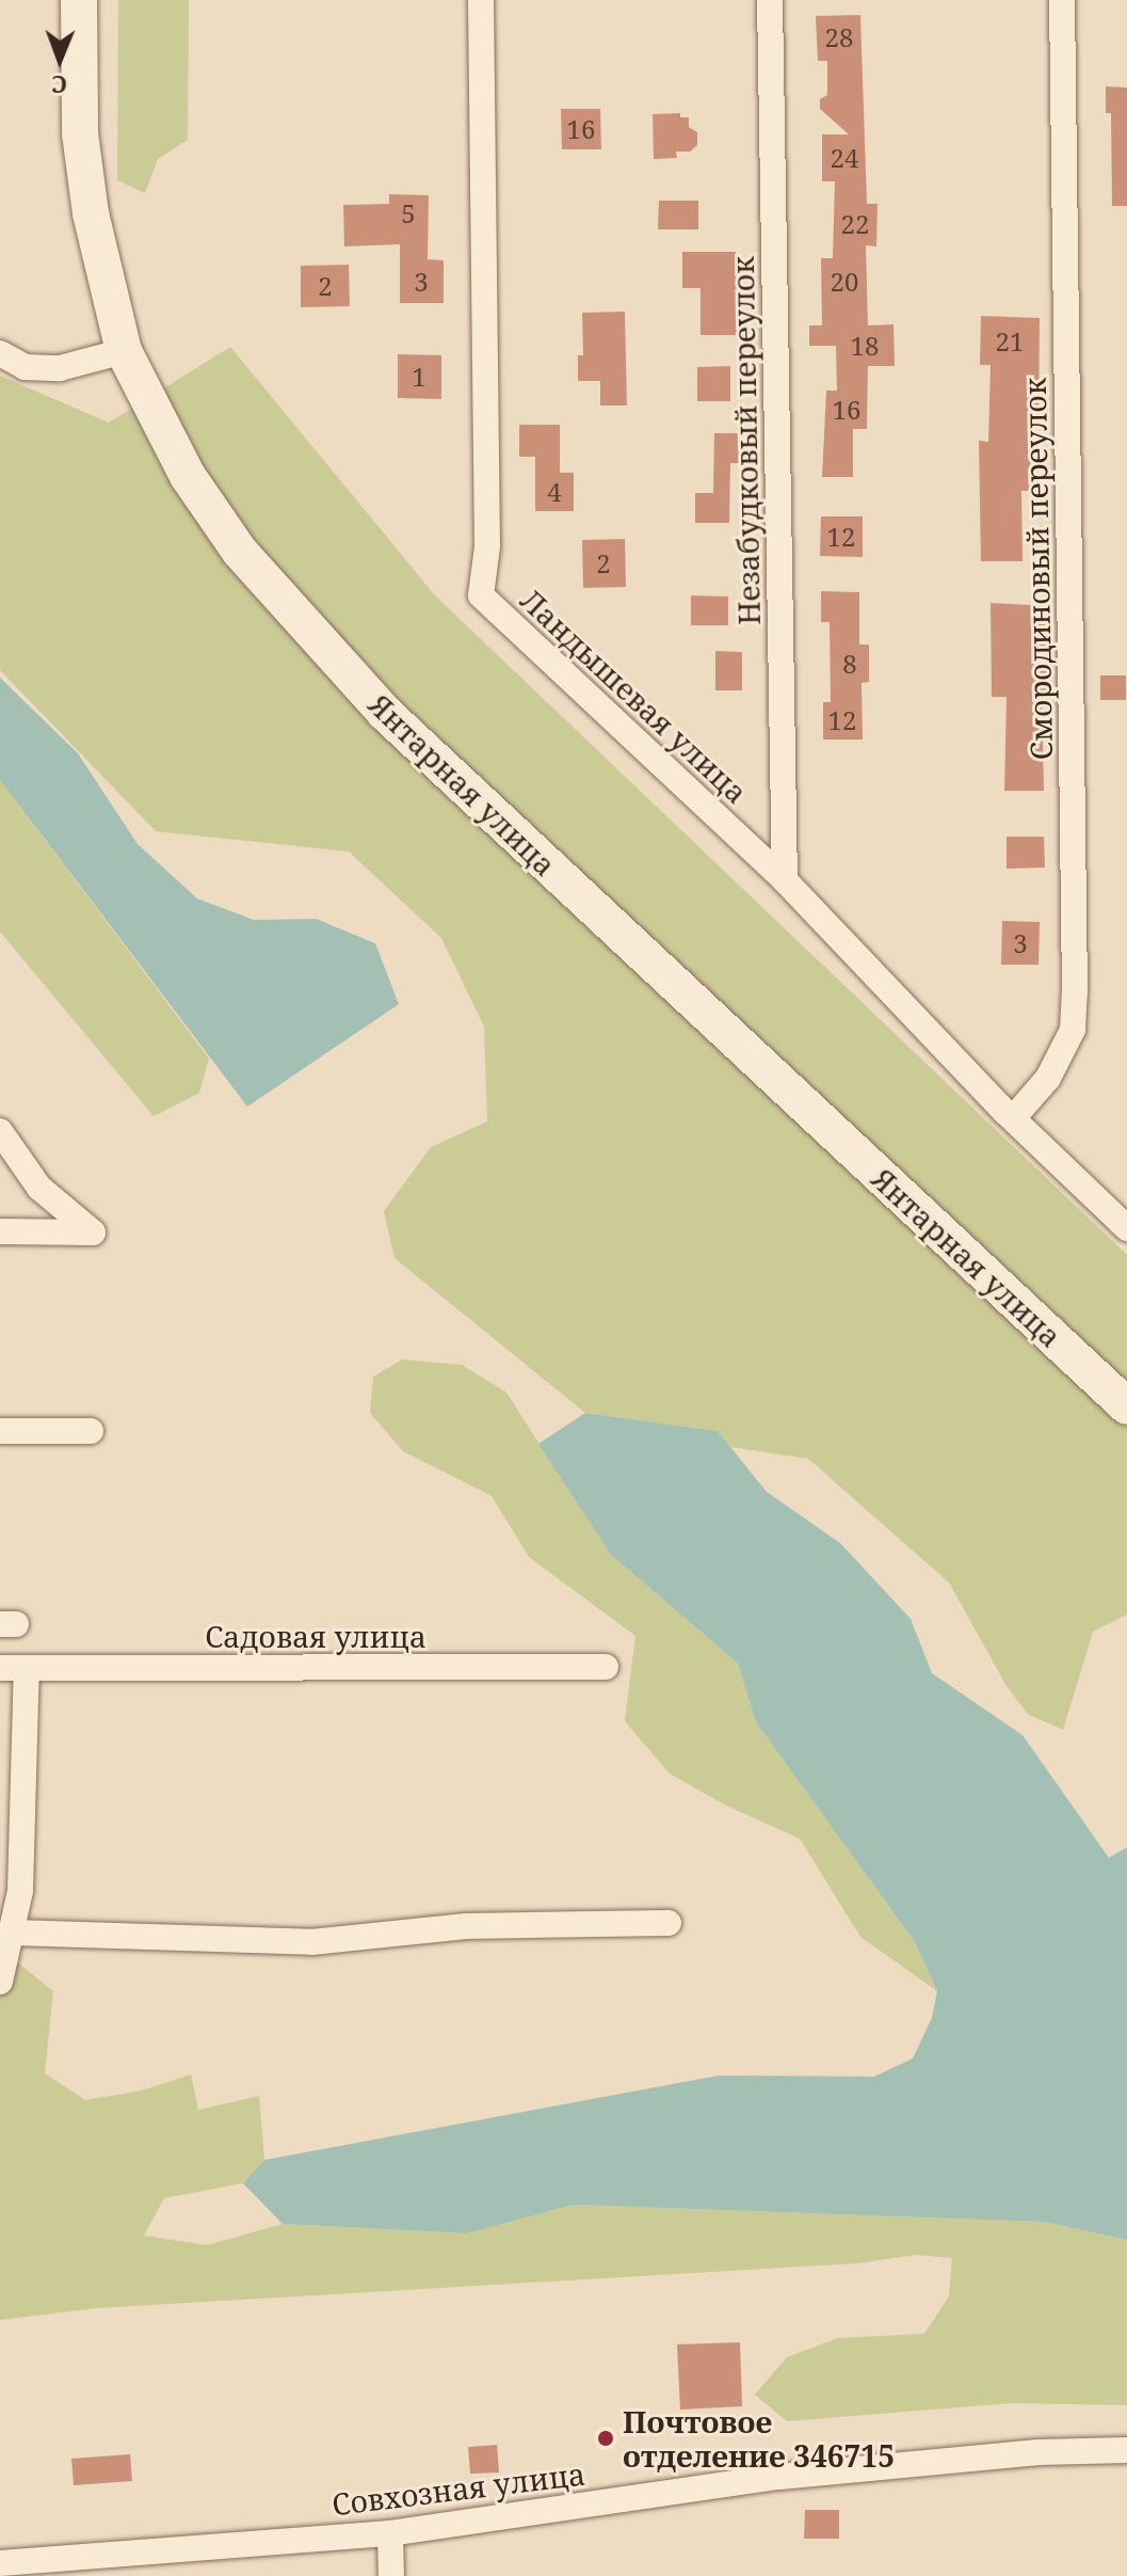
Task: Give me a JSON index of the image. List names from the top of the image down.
{
  "streets": {
    "street": [
      "Незабудковый переулок",
      "Смородиновый переулок",
      "Ландышевая улица",
      "Янтарная улица",
      "Садовая улица",
      "Совхозная улица"
    ]
  },
  "crossings": [
    ["Незабудковый переулок", "Ландышевая улица"],
    ["Смородиновый переулок", "Ландышевая улица"]
  ],
  "places": ["Почтовое отделение 346715"],
  "house_numbers": [
    "28",
    "16",
    "24",
    "5",
    "22",
    "3",
    "20",
    "2",
    "21",
    "18",
    "1",
    "16",
    "4",
    "12",
    "2",
    "8",
    "12",
    "3"
  ],
  "north": "bottom"
}
